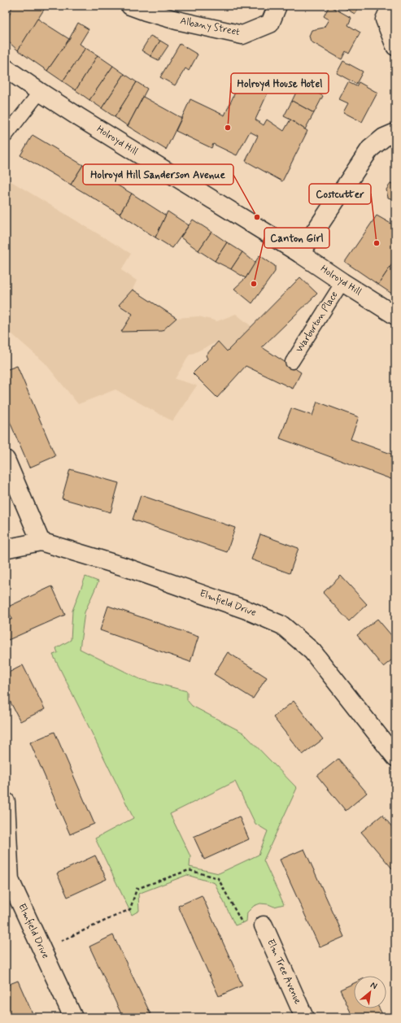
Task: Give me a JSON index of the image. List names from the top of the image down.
{
  "streets": {
    "street": [
      "Albany Street",
      "Holroyd Hill",
      "Elmfield Drive",
      "Elm Tree Avenue"
    ],
    "lane": ["Warburton Place"]
  },
  "crossings": [
    ["Holroyd Hill", "Warburton Place"]
  ],
  "places": [
    "Holroyd House Hotel",
    "Holroyd Hill Sanderson Avenue",
    "Costcutter",
    "Canton Girl"
  ],
  "north": "top right"
}
